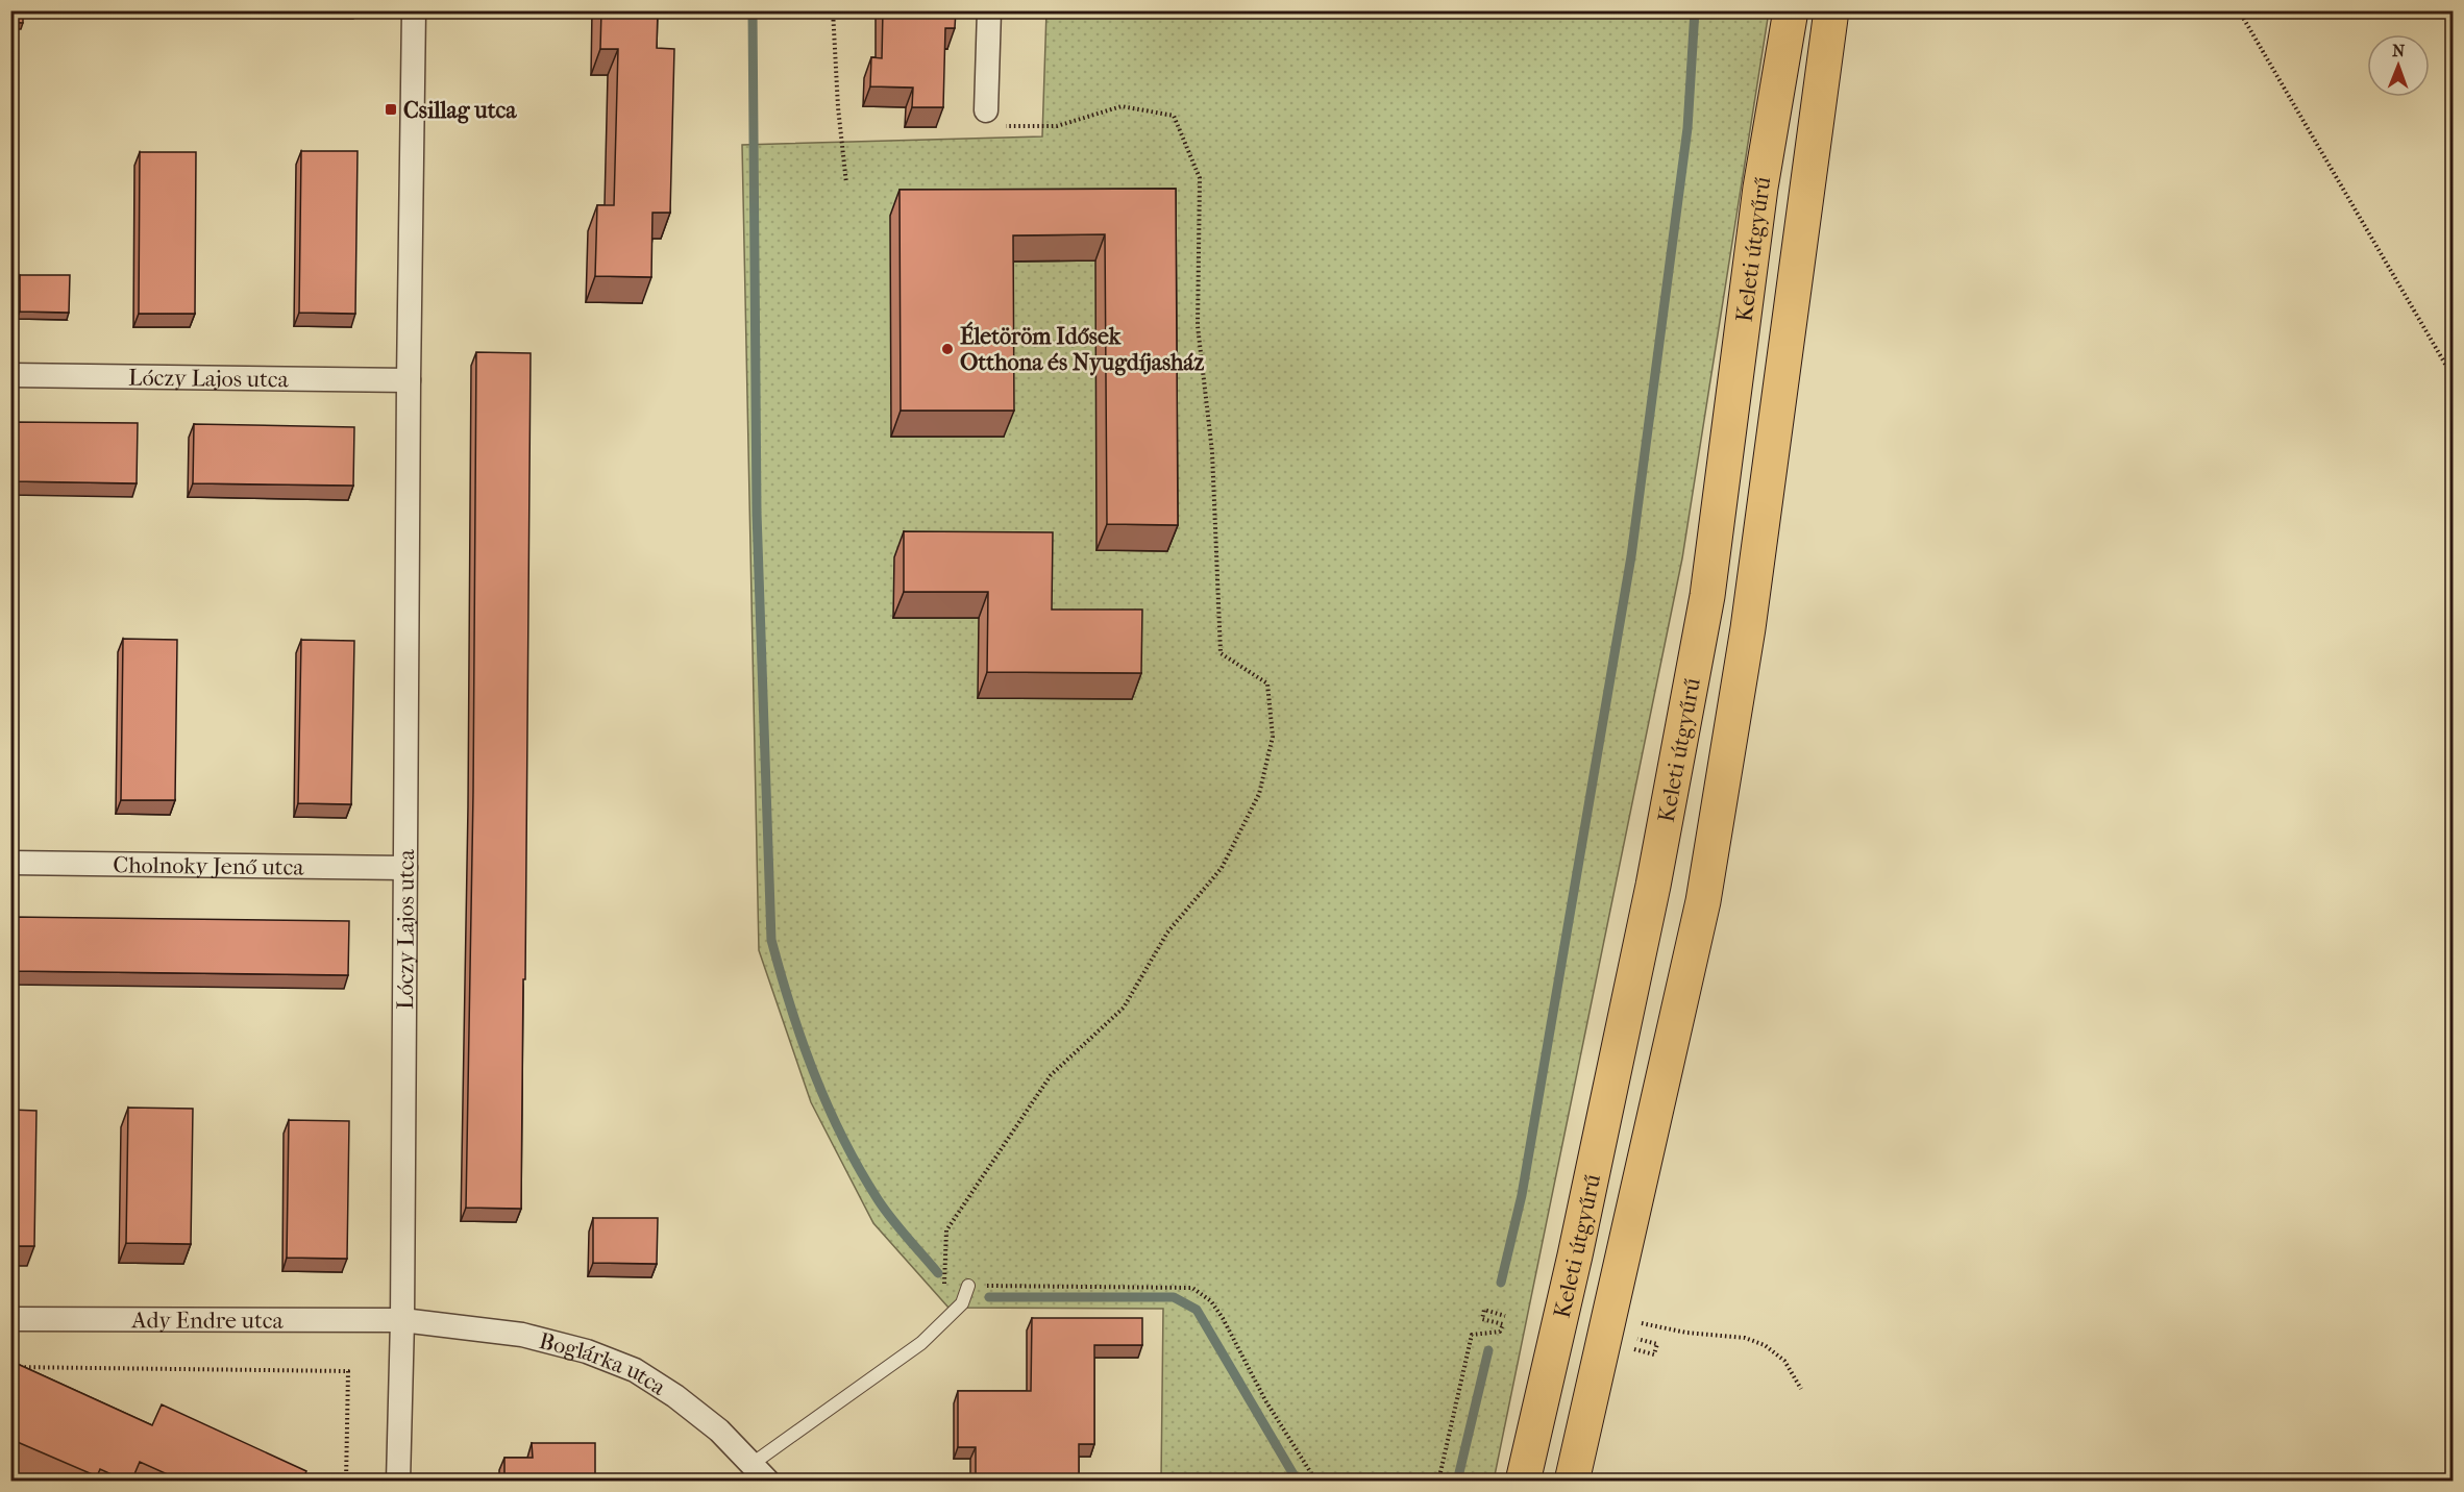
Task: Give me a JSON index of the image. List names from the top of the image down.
{
  "streets": {
    "main road": ["Keleti útgyűrű"],
    "street": [
      "Lóczy Lajos utca",
      "Cholnoky Jenő utca",
      "Ady Endre utca",
      "Boglárka utca"
    ]
  },
  "crossings": [
    ["Lóczy Lajos utca", "Cholnoky Jenő utca"],
    ["Lóczy Lajos utca", "Ady Endre utca"],
    ["Lóczy Lajos utca", "Boglárka utca"],
    ["Ady Endre utca", "Boglárka utca"]
  ],
  "places": {
    "transit": ["Csillag utca"],
    "other": ["Életöröm Idősek Otthona és Nyugdíjasház"]
  },
  "north": "top"
}
